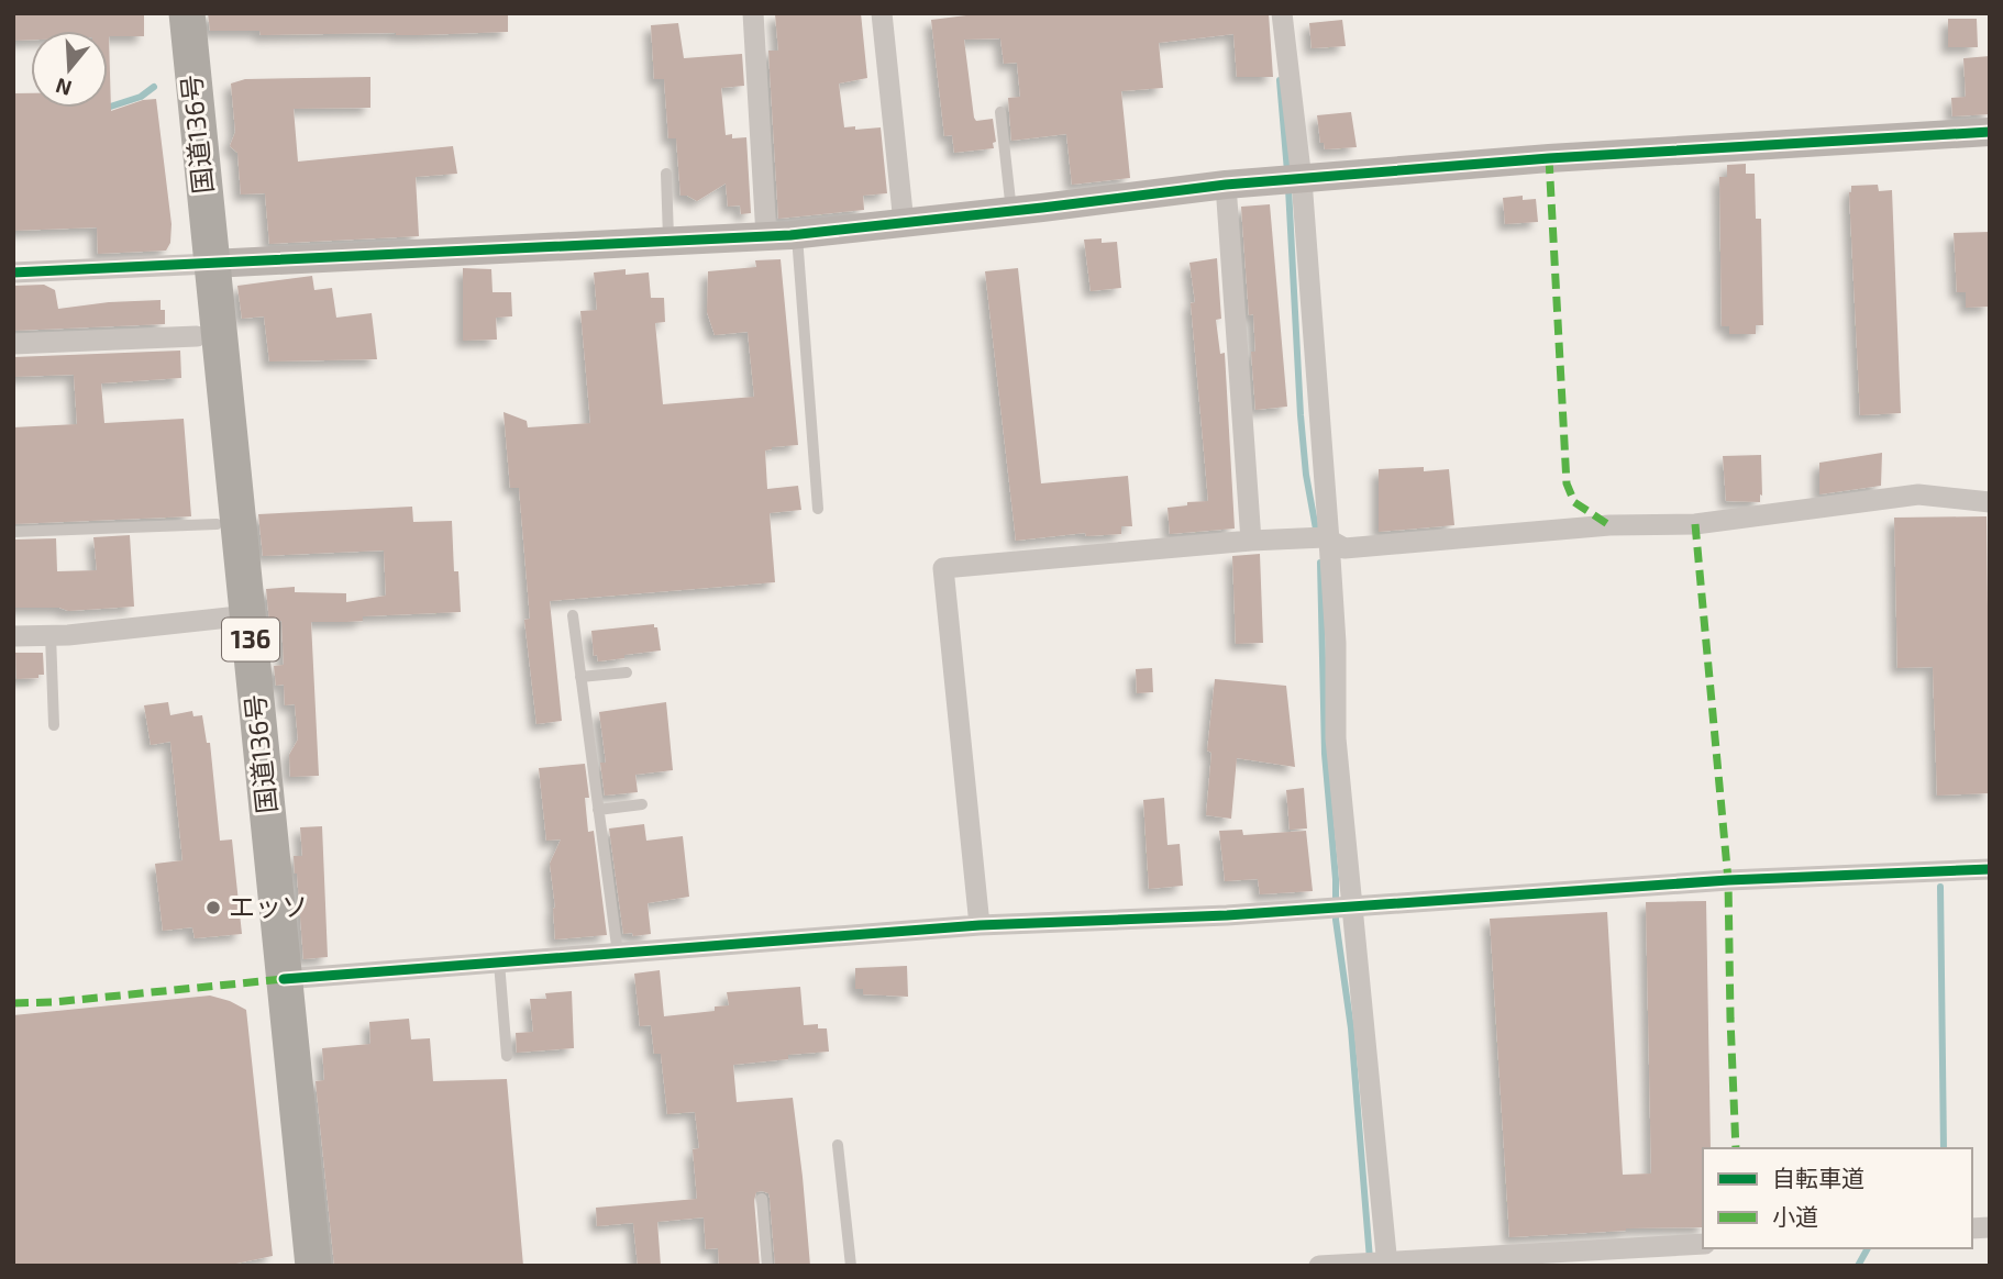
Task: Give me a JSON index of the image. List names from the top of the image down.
{
  "streets": {
    "highway": ["国道136号", "136"]
  },
  "places": ["エッソ"],
  "legend": ["自転車道", "小道"],
  "north": "bottom"
}
